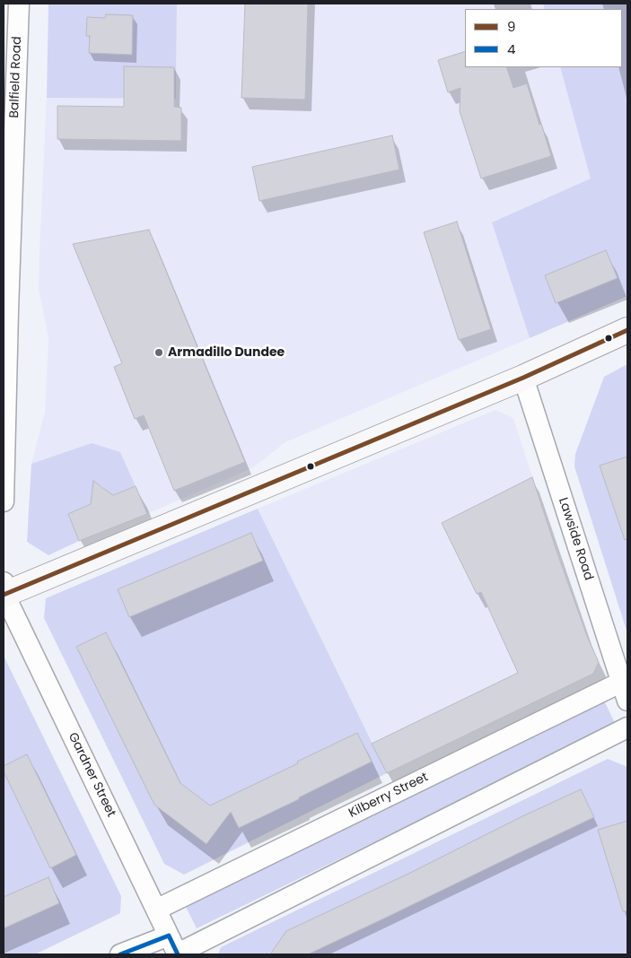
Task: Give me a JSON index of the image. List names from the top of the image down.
{
  "streets": {
    "street": [
      "Balfield Road",
      "Lawside Road",
      "Gardner Street",
      "Kilberry Street"
    ]
  },
  "crossings": [
    ["Lawside Road", "Kilberry Street"],
    ["Gardner Street", "Kilberry Street"]
  ],
  "places": ["Armadillo Dundee"],
  "lines": ["transit line 9", "transit line 4"],
  "legend": ["9", "4"]
}
